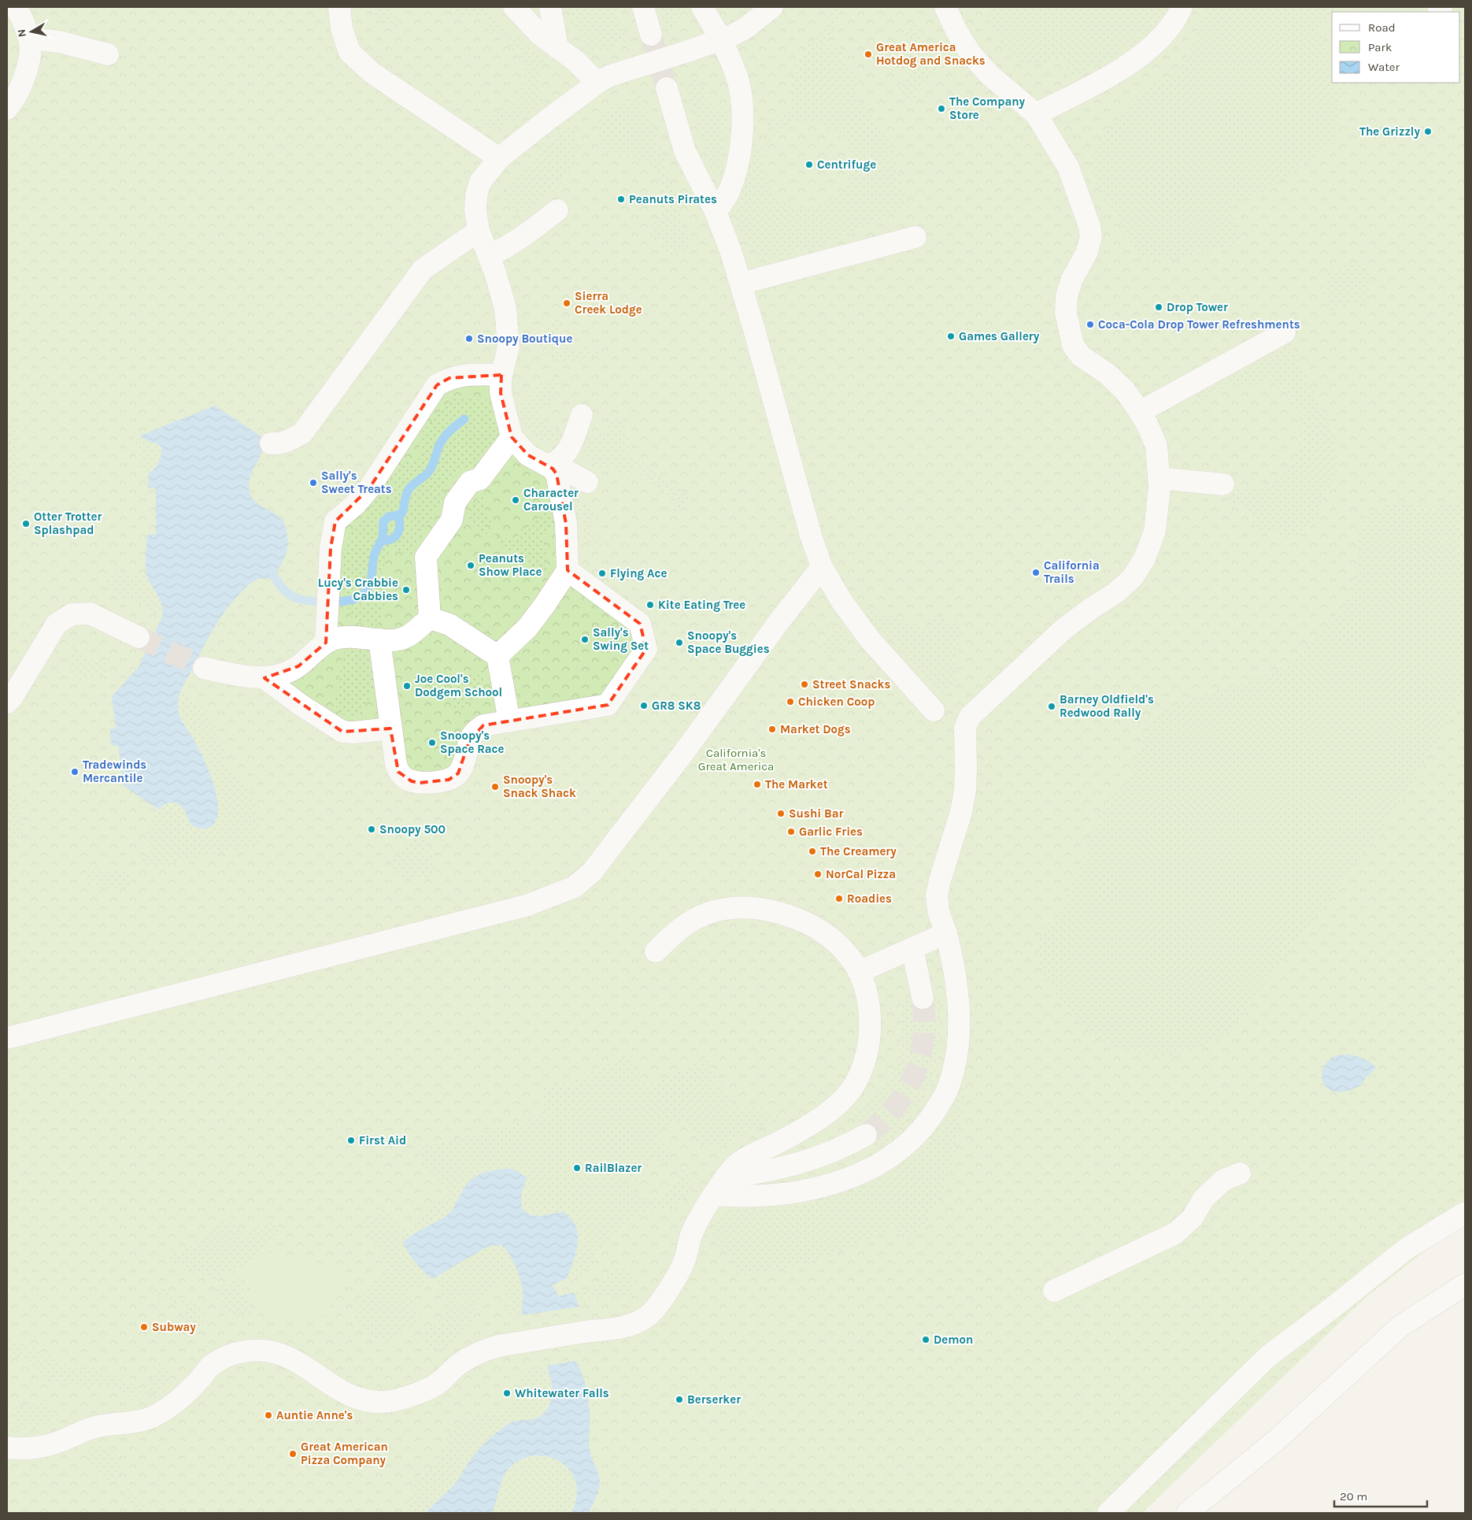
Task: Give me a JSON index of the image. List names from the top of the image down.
{
  "parks": ["California's Great America"],
  "places": [
    "Great America Hotdog and Snacks",
    "The Company Store",
    "The Grizzly",
    "Centrifuge",
    "Peanuts Pirates",
    "Sierra Creek Lodge",
    "Drop Tower",
    "Coca-Cola Drop Tower Refreshments",
    "Games Gallery",
    "Snoopy Boutique",
    "Sally's Sweet Treats",
    "Character Carousel",
    "Otter Trotter Splashpad",
    "Peanuts Show Place",
    "California Trails",
    "Flying Ace",
    "Lucy's Crabbie Cabbies",
    "Kite Eating Tree",
    "Sally's Swing Set",
    "Snoopy's Space Buggies",
    "Street Snacks",
    "Joe Cool's Dodgem School",
    "Chicken Coop",
    "GR8 SK8",
    "Barney Oldfield's Redwood Rally",
    "Market Dogs",
    "Snoopy's Space Race",
    "Tradewinds Mercantile",
    "The Market",
    "Snoopy's Snack Shack",
    "Sushi Bar",
    "Snoopy 500",
    "Garlic Fries",
    "The Creamery",
    "NorCal Pizza",
    "Roadies",
    "First Aid",
    "RailBlazer",
    "Subway",
    "Demon",
    "Whitewater Falls",
    "Berserker",
    "Auntie Anne's",
    "Great American Pizza Company"
  ],
  "legend": ["Road", "Park", "Water"],
  "scale_bar": "20 m",
  "north": "left"
}
